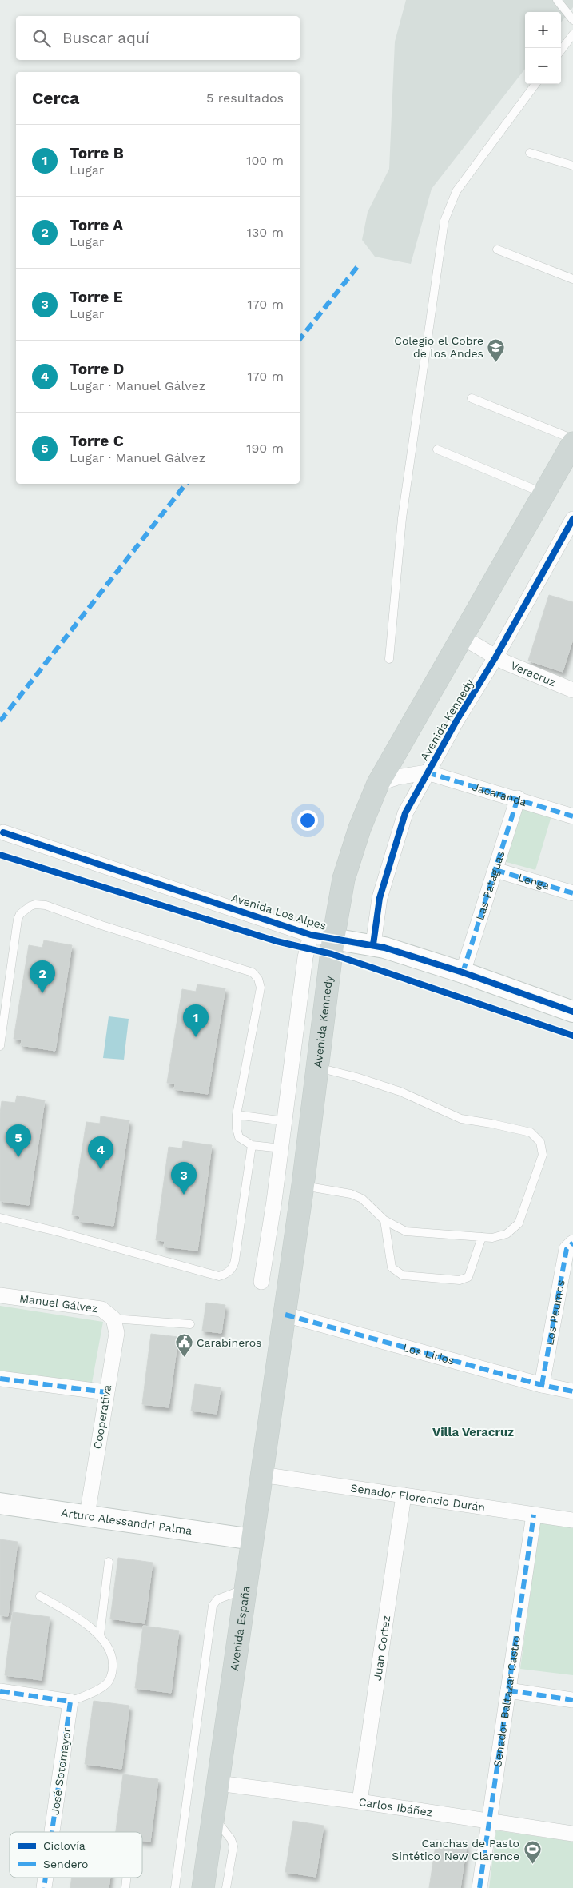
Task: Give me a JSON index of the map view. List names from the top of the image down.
{
  "streets": {
    "main road": ["Avenida Kennedy", "Avenida España"],
    "street": [
      "Veracruz",
      "Jacaranda",
      "Lenga",
      "Las Pataguas",
      "Avenida Los Alpes",
      "Manuel Gálvez",
      "Los Peumos",
      "Los Lirios",
      "Cooperativa",
      "Senador Florencio Durán",
      "Arturo Alessandri Palma",
      "Juan Cortez",
      "Senador Baltazar Castro",
      "José Sotomayor",
      "Carlos Ibáñez"
    ]
  },
  "crossings": [
    ["Veracruz", "Avenida Kennedy"],
    ["Avenida Kennedy", "Jacaranda"],
    ["Avenida Kennedy", "Avenida Los Alpes"],
    ["Avenida Kennedy", "Los Lirios"],
    ["Avenida Kennedy", "Avenida España"],
    ["Jacaranda", "Las Pataguas"],
    ["Lenga", "Las Pataguas"],
    ["Las Pataguas", "Avenida Los Alpes"],
    ["Manuel Gálvez", "Cooperativa"],
    ["Los Peumos", "Los Lirios"],
    ["Cooperativa", "Arturo Alessandri Palma"],
    ["Senador Florencio Durán", "Avenida España"],
    ["Senador Florencio Durán", "Juan Cortez"],
    ["Senador Florencio Durán", "Senador Baltazar Castro"],
    ["Arturo Alessandri Palma", "Avenida España"],
    ["Avenida España", "Carlos Ibáñez"],
    ["Juan Cortez", "Carlos Ibáñez"],
    ["Senador Baltazar Castro", "Carlos Ibáñez"]
  ],
  "districts": ["Villa Veracruz"],
  "places": {
    "school or university": ["Colegio el Cobre de los Andes"],
    "public building": ["Carabineros"],
    "sports": ["Canchas de Pasto Sintético New Clarence"]
  },
  "legend": ["Ciclovía", "Sendero"],
  "page": {
    "map_buttons": ["+", "−"],
    "search": "Buscar aquí",
    "heading": ["Cerca", "5 resultados"],
    "list": [
      {
        "mark": "1",
        "name": "Torre B",
        "note": "Lugar",
        "value": "100 m"
      },
      {
        "mark": "2",
        "name": "Torre A",
        "note": "Lugar",
        "value": "130 m"
      },
      {
        "mark": "3",
        "name": "Torre E",
        "note": "Lugar",
        "value": "170 m"
      },
      {
        "mark": "4",
        "name": "Torre D",
        "note": "Lugar · Manuel Gálvez",
        "value": "170 m"
      },
      {
        "mark": "5",
        "name": "Torre C",
        "note": "Lugar · Manuel Gálvez",
        "value": "190 m"
      }
    ],
    "pins": [
      "2",
      "1",
      "5",
      "4",
      "3"
    ]
  }
}
